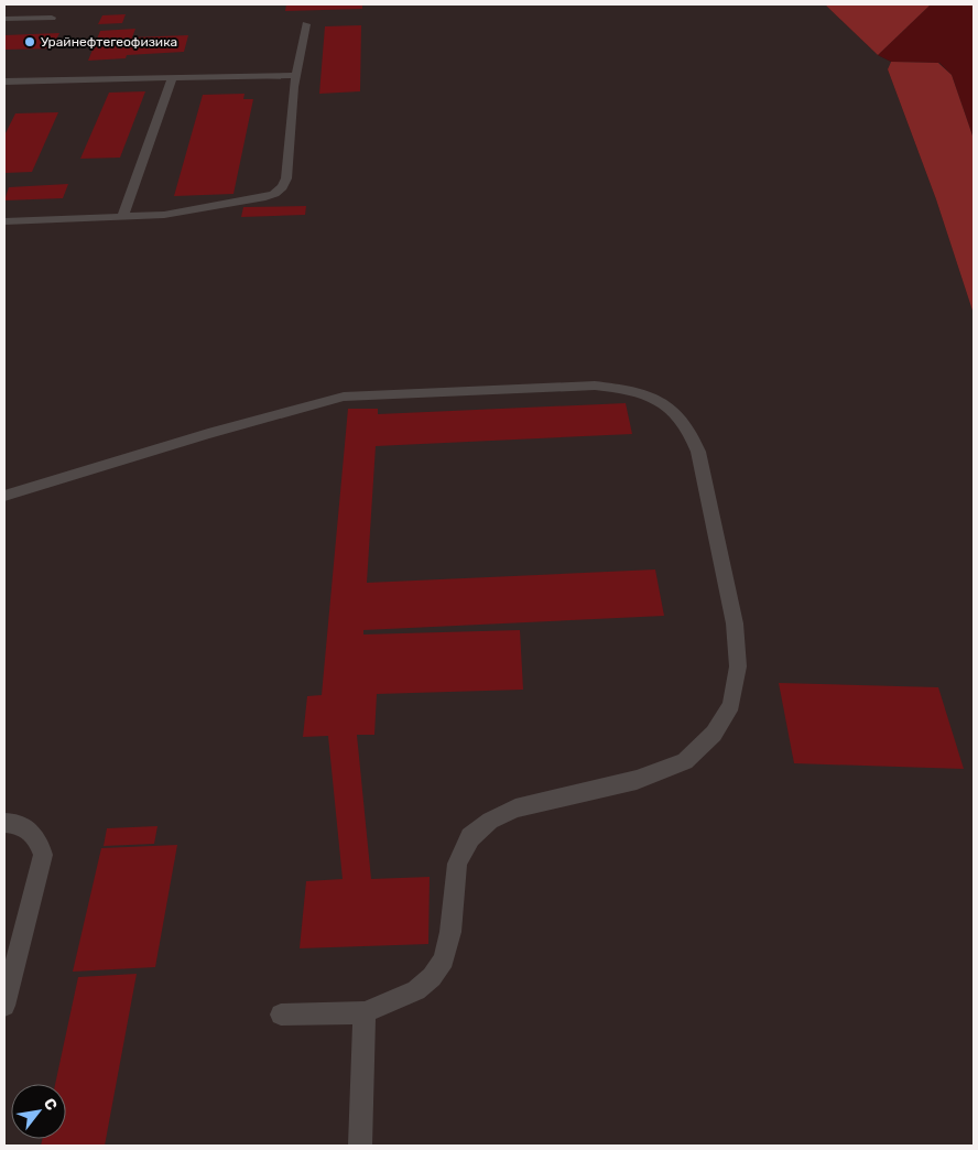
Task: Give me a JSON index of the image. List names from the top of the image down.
{
  "places": ["Урайнефтегеофизика"],
  "north": "top right"
}
